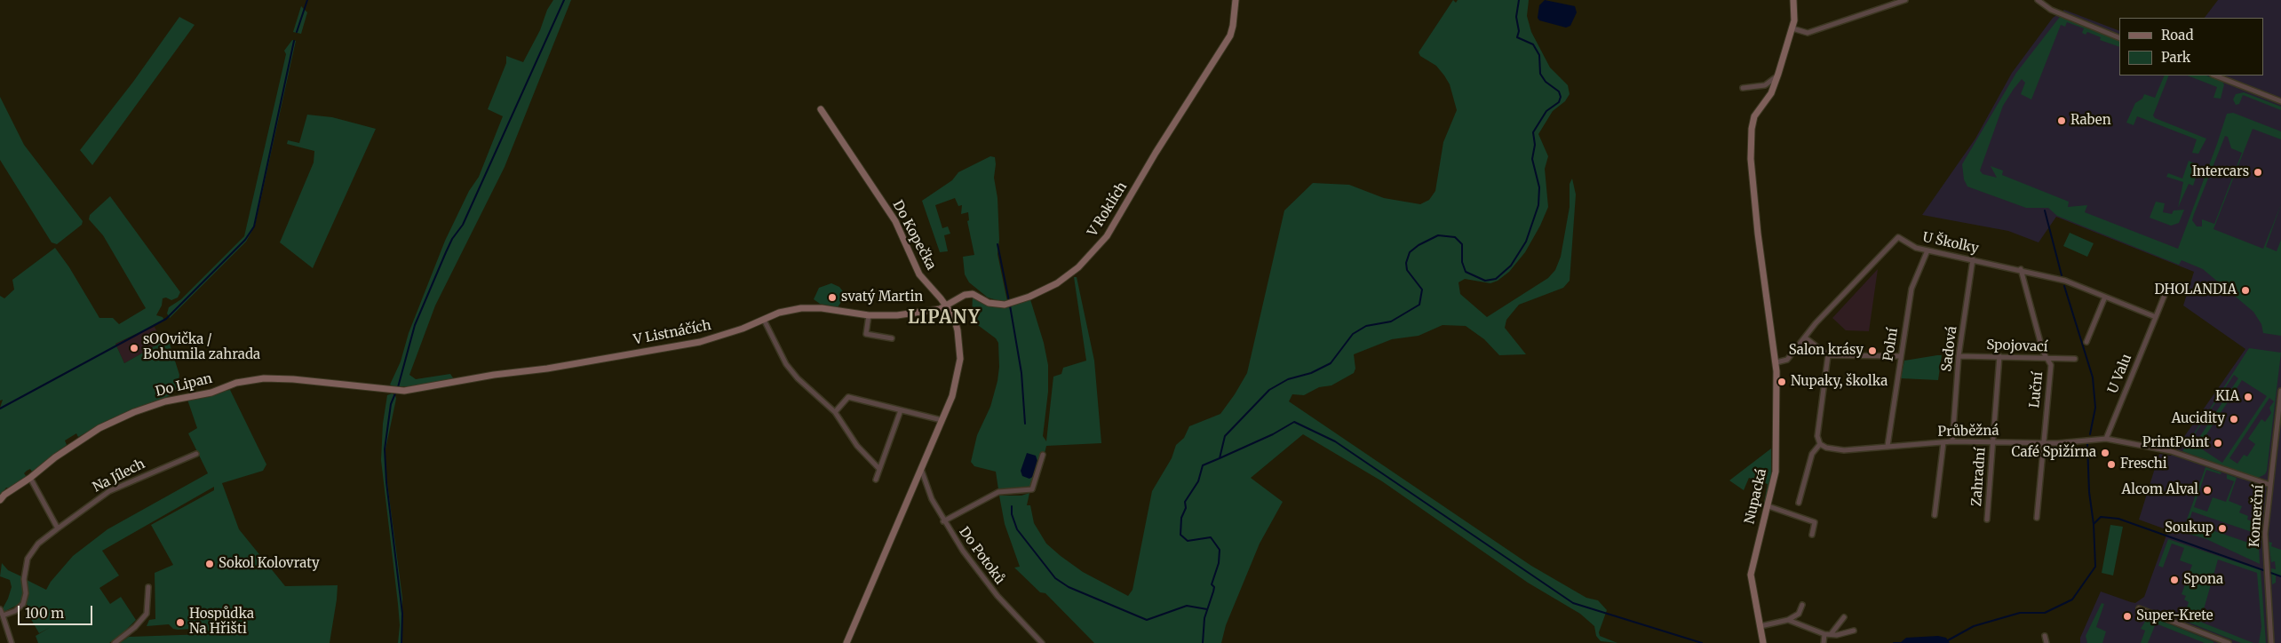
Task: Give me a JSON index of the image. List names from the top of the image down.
{
  "streets": {
    "street": [
      "V Roklích",
      "Do Kopečka",
      "U Školky",
      "V Listnáčích",
      "Polní",
      "Spojovací",
      "Sadová",
      "U Valu",
      "Do Lipan",
      "Luční",
      "Průběžná",
      "Na Jílech",
      "Zahradní",
      "Nupacká",
      "Komerční",
      "Do Potoků"
    ]
  },
  "crossings": [
    ["V Roklích", "Do Kopečka"],
    ["V Roklích", "V Listnáčích"],
    ["Do Kopečka", "V Listnáčích"],
    ["Do Kopečka", "Do Potoků"],
    ["U Školky", "Polní"],
    ["U Školky", "Sadová"],
    ["U Školky", "Luční"],
    ["V Listnáčích", "Do Lipan"],
    ["Polní", "Průběžná"],
    ["Spojovací", "Sadová"],
    ["Spojovací", "Luční"],
    ["Spojovací", "Zahradní"],
    ["Sadová", "Průběžná"],
    ["U Valu", "Průběžná"],
    ["Luční", "Průběžná"],
    ["Průběžná", "Zahradní"],
    ["Průběžná", "Komerční"]
  ],
  "districts": ["LIPANY"],
  "places": [
    "Raben",
    "Intercars",
    "DHOLANDIA",
    "svatý Martin",
    "sOOvička / Bohumila zahrada",
    "Salon krásy",
    "Nupaky, školka",
    "KIA",
    "Aucidity",
    "PrintPoint",
    "Café Spižírna",
    "Freschi",
    "Alcom Alval",
    "Soukup",
    "Sokol Kolovraty",
    "Spona",
    "Super-Krete",
    "Hospůdka Na Hřišti"
  ],
  "legend": ["Road", "Park"],
  "scale_bar": "100 m"
}
